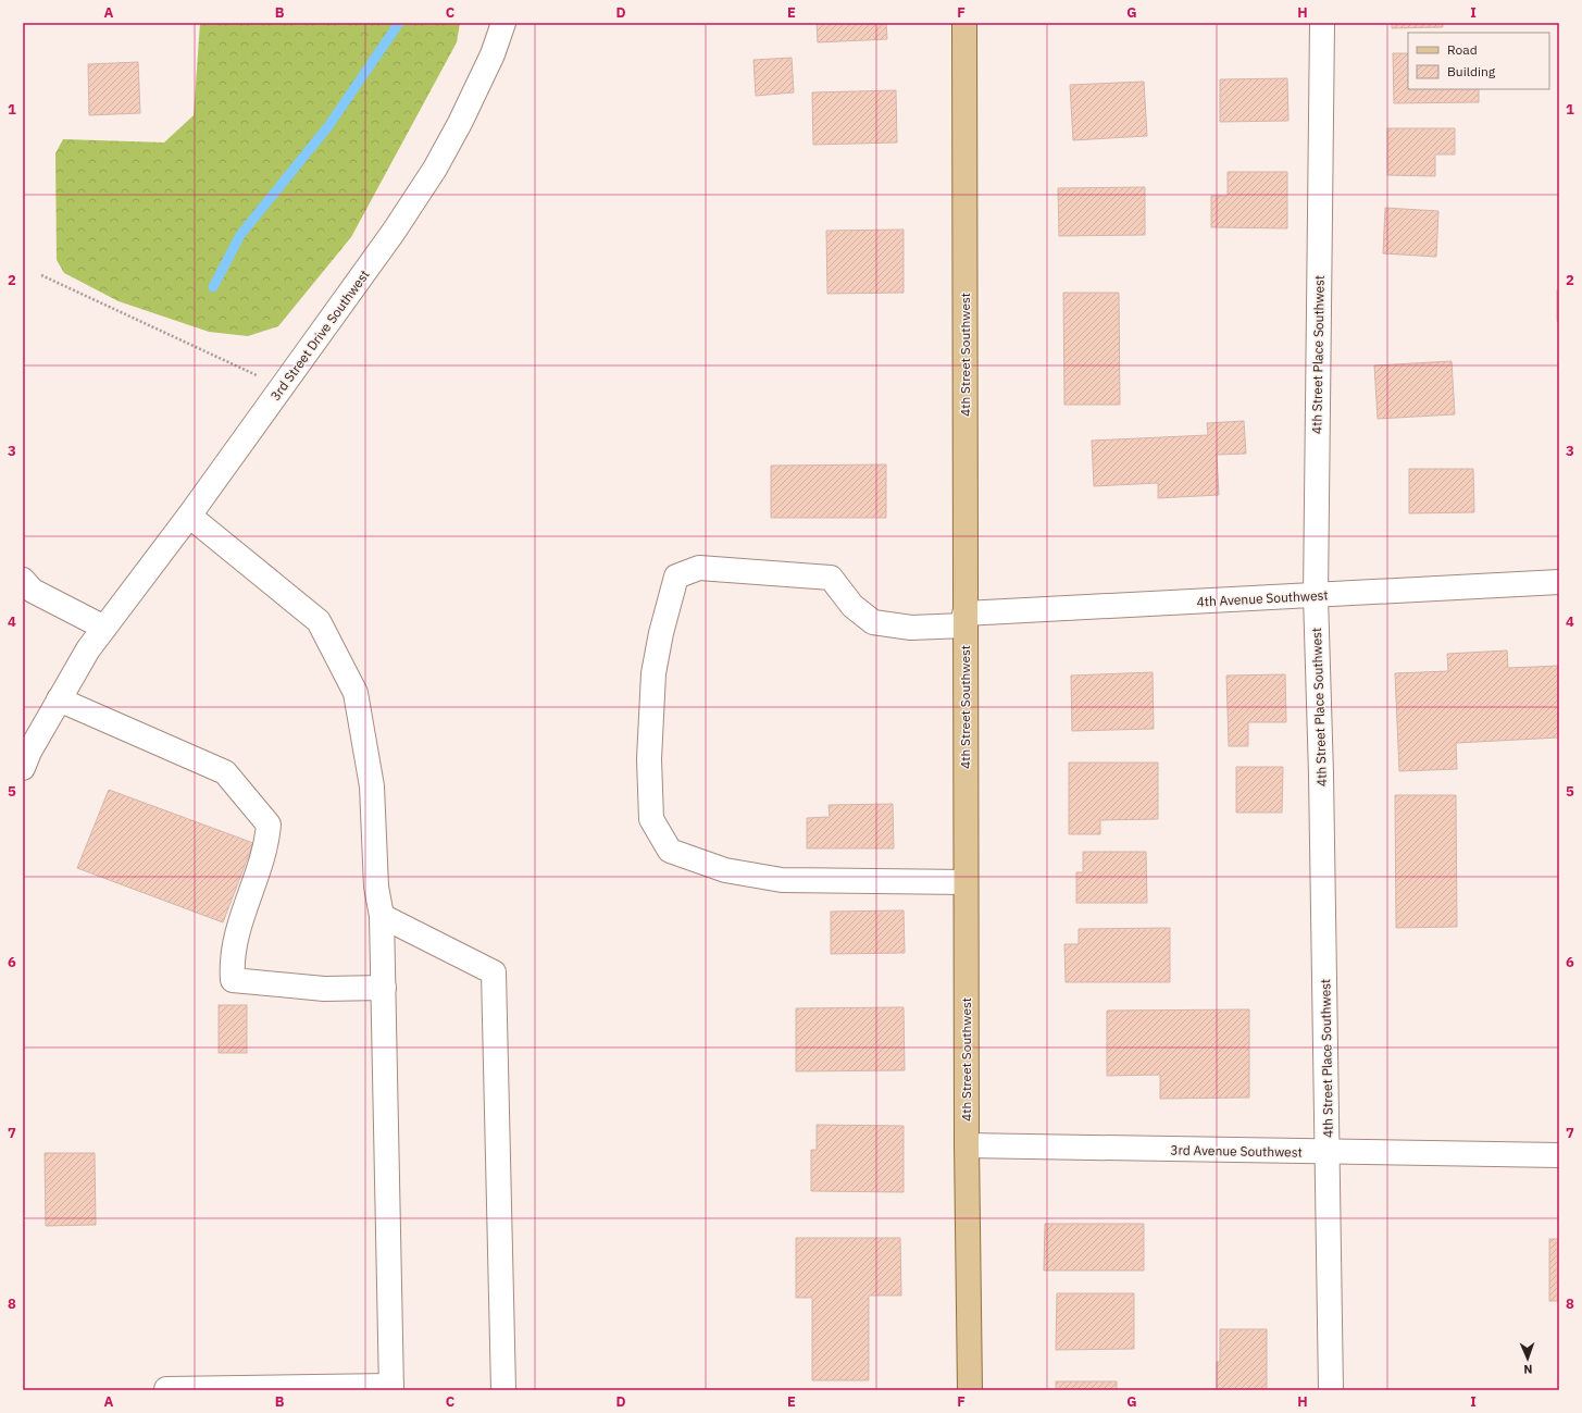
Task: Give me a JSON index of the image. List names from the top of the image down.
{
  "streets": {
    "main road": ["4th Street Southwest"],
    "street": [
      "3rd Street Drive Southwest",
      "4th Street Place Southwest",
      "4th Avenue Southwest",
      "3rd Avenue Southwest"
    ]
  },
  "crossings": [
    ["4th Street Southwest", "4th Avenue Southwest"],
    ["4th Street Southwest", "3rd Avenue Southwest"],
    ["4th Street Place Southwest", "4th Avenue Southwest"],
    ["4th Street Place Southwest", "3rd Avenue Southwest"]
  ],
  "legend": ["Road", "Building"],
  "north": "bottom",
  "grid": {
    "columns": [
      "A",
      "B",
      "C",
      "D",
      "E",
      "F",
      "G",
      "H",
      "I"
    ],
    "rows": [
      "1",
      "2",
      "3",
      "4",
      "5",
      "6",
      "7",
      "8"
    ]
  }
}
